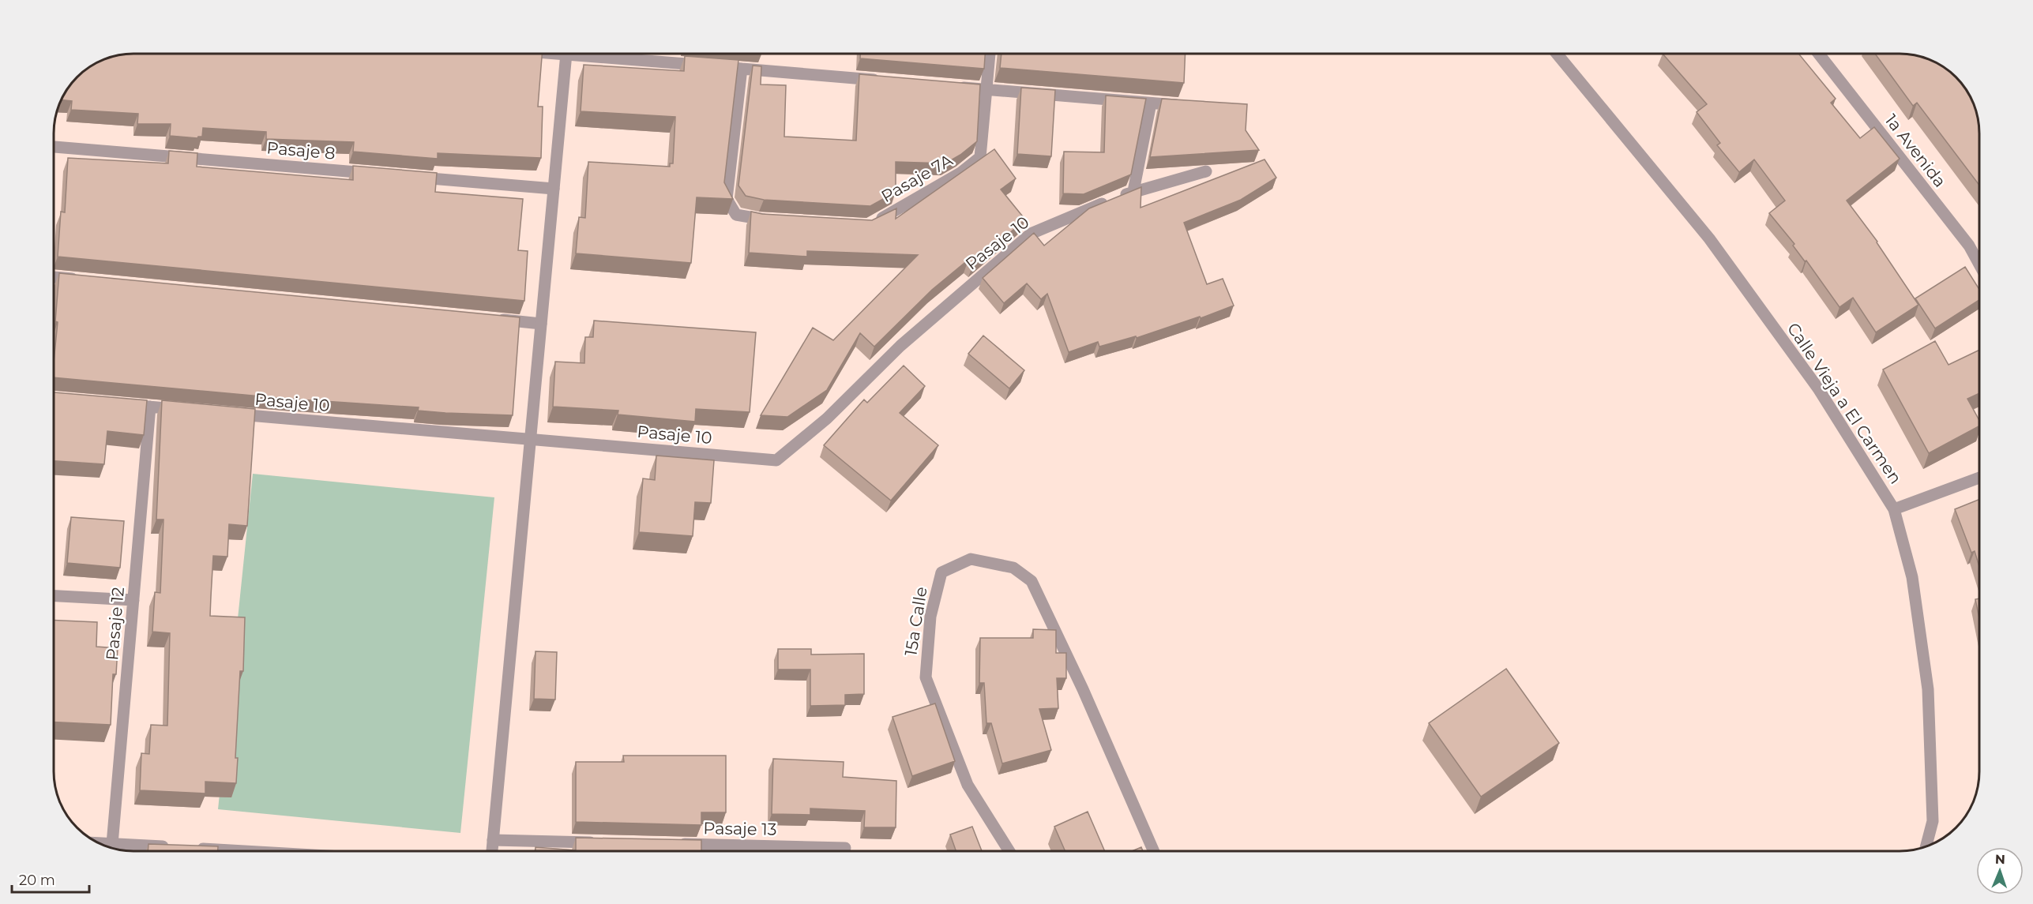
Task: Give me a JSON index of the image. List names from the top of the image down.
{
  "streets": {
    "street": [
      "Pasaje 8",
      "1a Avenida",
      "Pasaje 7A",
      "Pasaje 10",
      "Calle Vieja a El Carmen",
      "15a Calle",
      "Pasaje 12",
      "Pasaje 13"
    ]
  },
  "scale_bar": "20 m",
  "north": "top"
}
